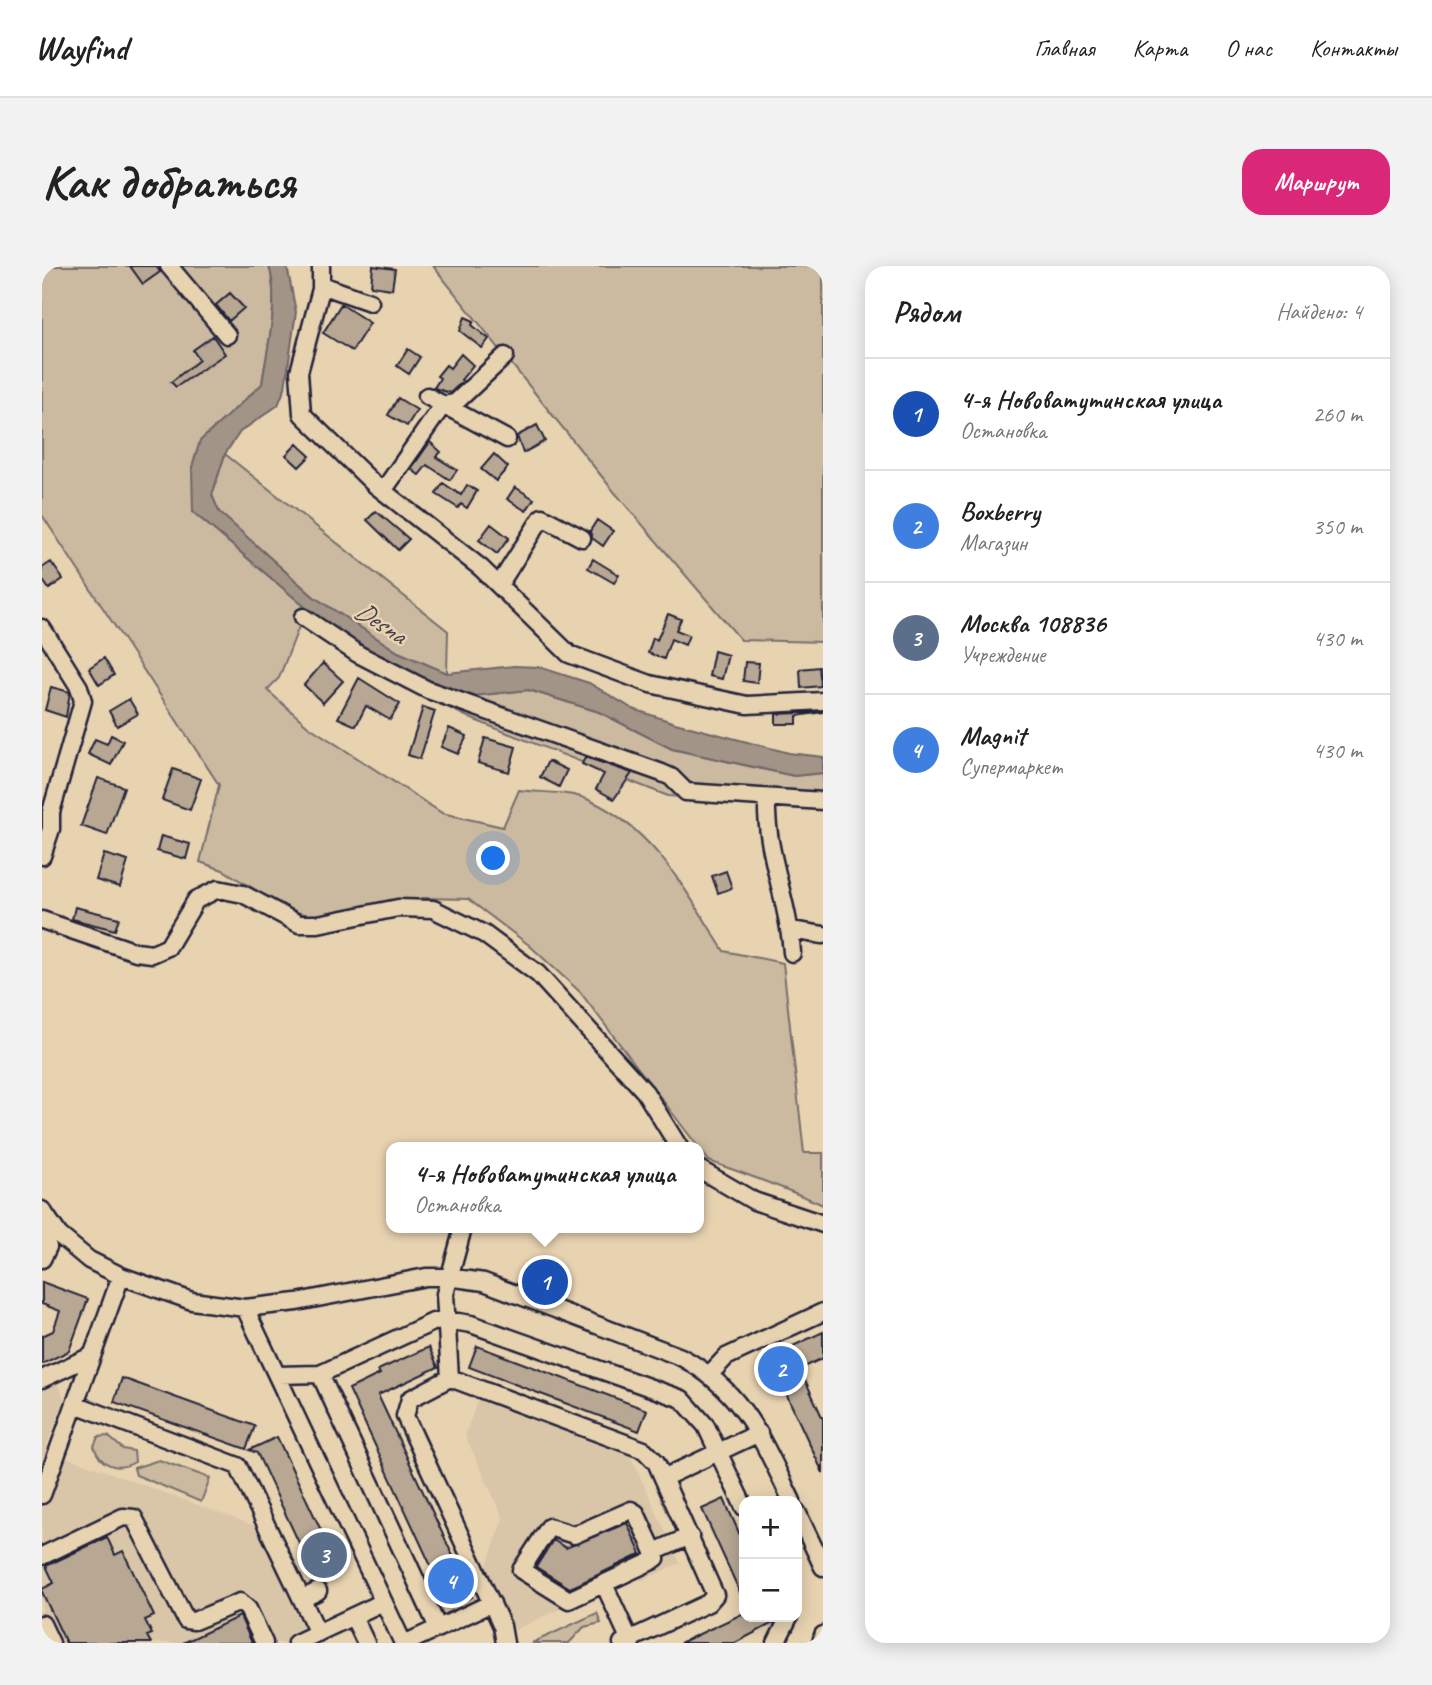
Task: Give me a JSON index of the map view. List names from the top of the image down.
{
  "water": ["Desna"],
  "page": {
    "header": "Wayfind",
    "nav": [
      "Главная",
      "Карта",
      "О нас",
      "Контакты"
    ],
    "buttons": "Маршрут",
    "title": "Как добраться",
    "heading": ["Рядом", "Найдено: 4"],
    "list": [
      {
        "mark": "1",
        "name": "4-я Нововатутинская улица",
        "note": "Остановка",
        "value": "260 m"
      },
      {
        "mark": "2",
        "name": "Boxberry",
        "note": "Магазин",
        "value": "350 m"
      },
      {
        "mark": "3",
        "name": "Москва 108836",
        "note": "Учреждение",
        "value": "430 m"
      },
      {
        "mark": "4",
        "name": "Magnit",
        "note": "Супермаркет",
        "value": "430 m"
      }
    ],
    "popup": ["4-я Нововатутинская улица", "Остановка"],
    "pins": [
      "1",
      "2",
      "3",
      "4"
    ],
    "map_buttons": ["+", "−"]
  }
}
